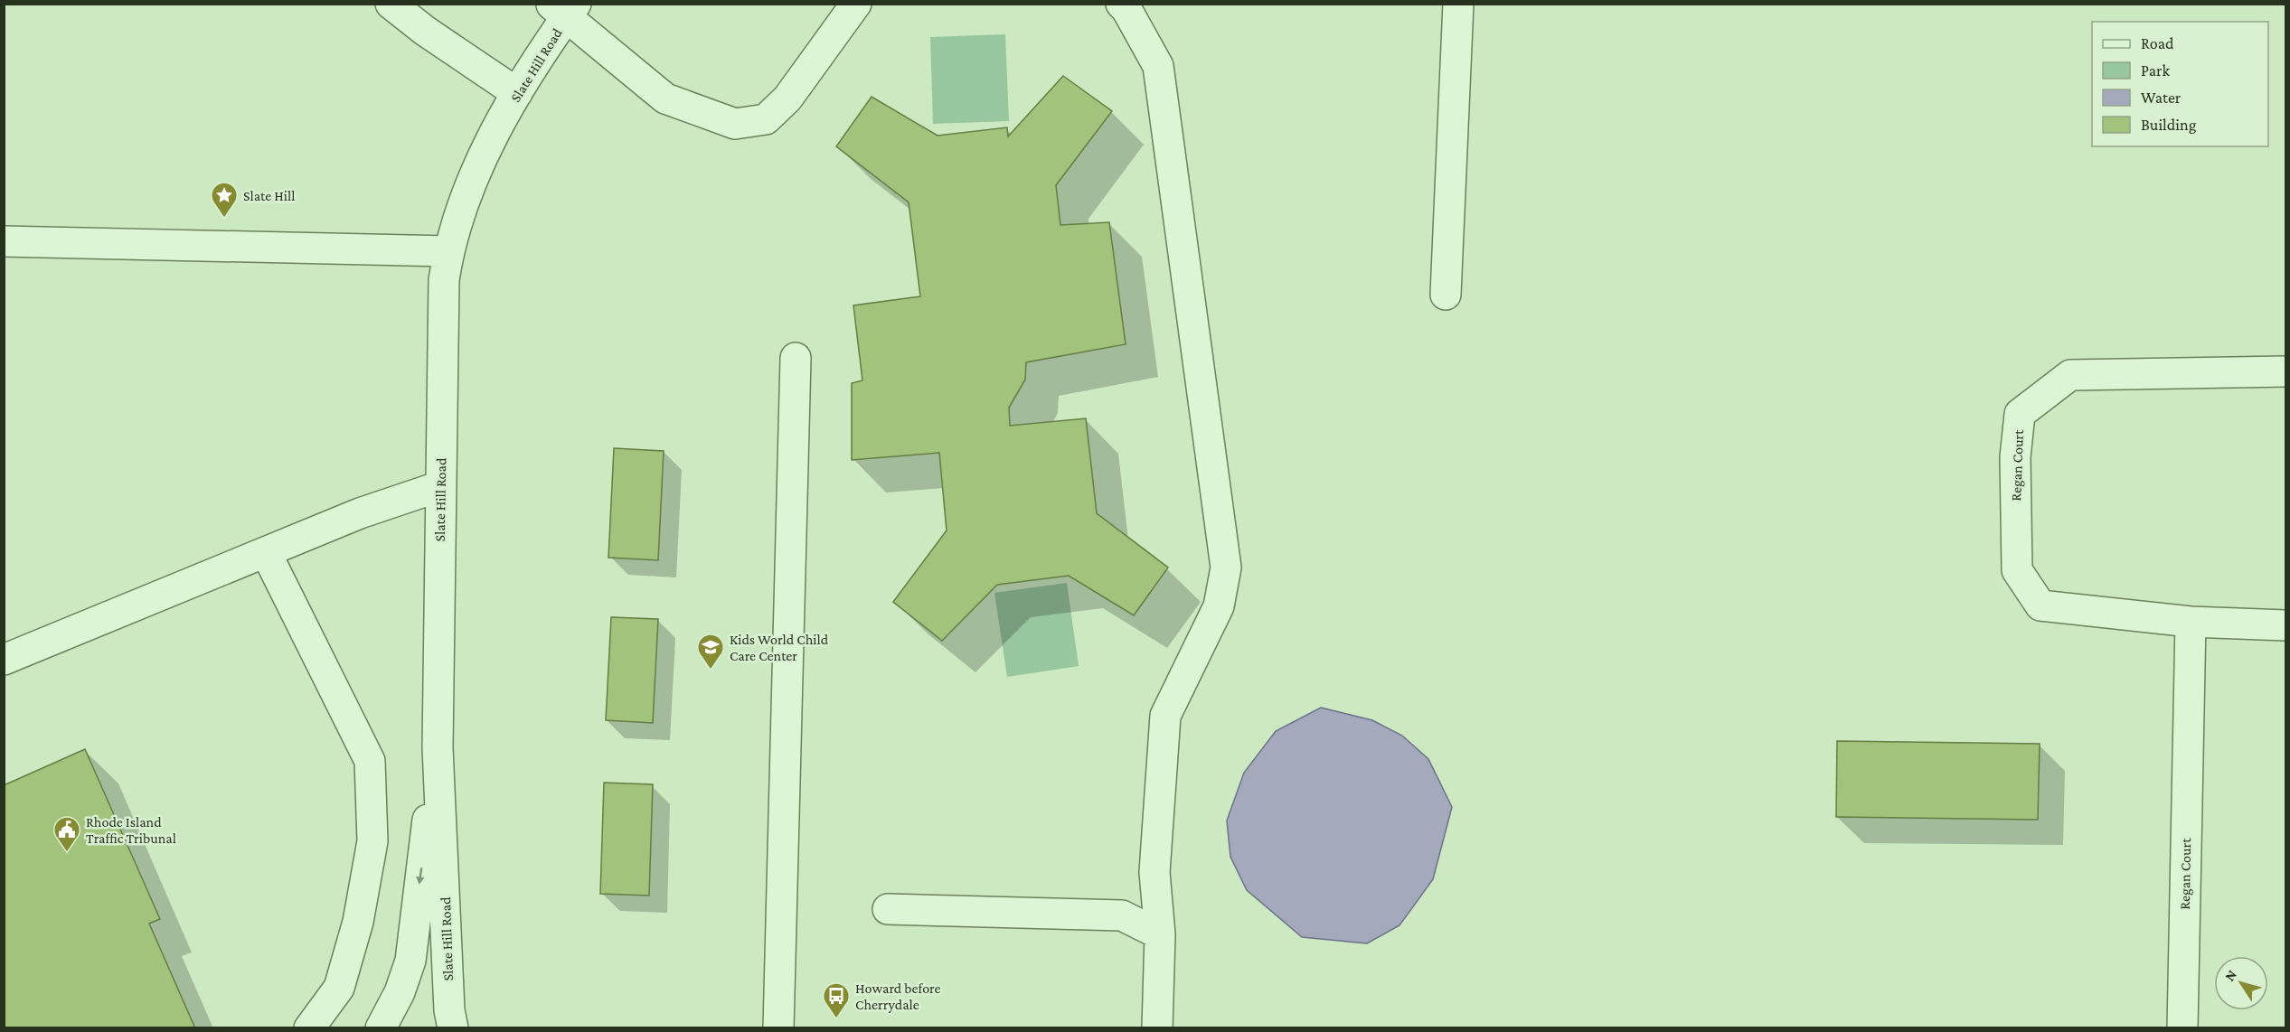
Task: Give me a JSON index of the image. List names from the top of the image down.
{
  "streets": {
    "street": ["Slate Hill Road", "Regan Court"]
  },
  "places": {
    "place": ["Slate Hill"],
    "school or university": ["Kids World Child Care Center"],
    "public building": ["Rhode Island Traffic Tribunal"],
    "bus stop": ["Howard before Cherrydale"]
  },
  "legend": [
    "Road",
    "Park",
    "Water",
    "Building"
  ],
  "north": "top left"
}
